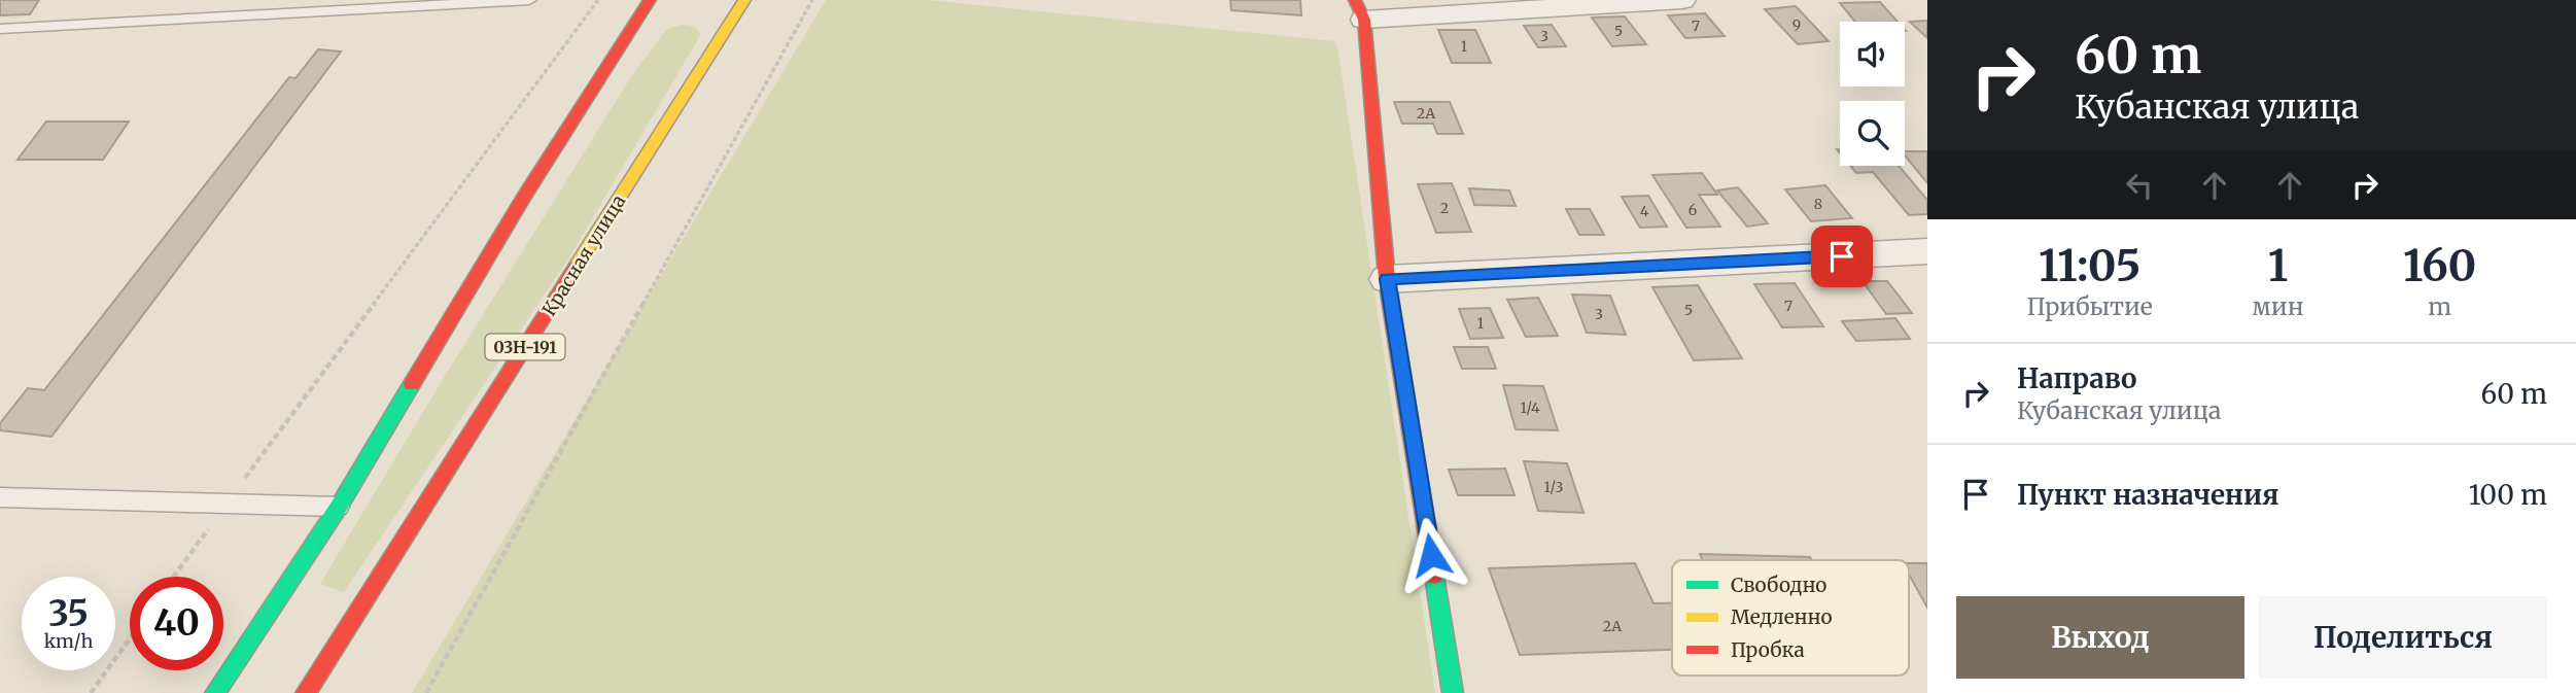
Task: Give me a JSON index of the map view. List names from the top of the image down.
{
  "streets": {
    "main road": ["Красная улица", "03Н-191"]
  },
  "house_numbers": [
    "9",
    "7",
    "5",
    "3",
    "1",
    "2А",
    "8",
    "2",
    "6",
    "4",
    "7",
    "5",
    "3",
    "1",
    "1/4",
    "1/3",
    "2А"
  ],
  "legend": ["Свободно", "Медленно", "Пробка"],
  "page": {
    "turn": ["60 m", "Кубанская улица"],
    "eta": [
      "11:05",
      "Прибытие",
      "1",
      "мин",
      "160",
      "m"
    ],
    "list": [
      {
        "name": "Направо",
        "note": "Кубанская улица",
        "value": "60 m"
      },
      {
        "name": "Пункт назначения",
        "value": "100 m"
      }
    ],
    "speed": "35 km/h",
    "limit": "40",
    "buttons": ["Выход", "Поделиться"]
  }
}
